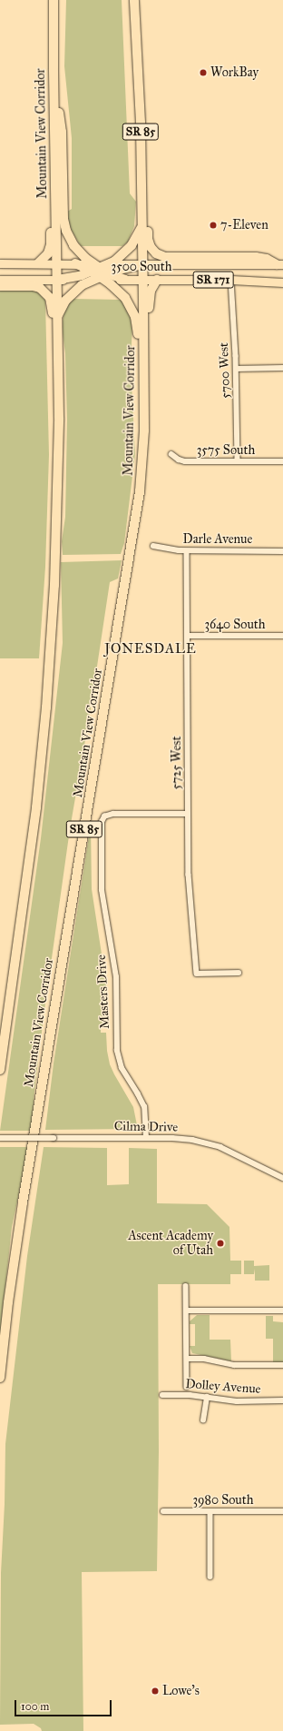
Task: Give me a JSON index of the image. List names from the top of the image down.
{
  "streets": {
    "highway": ["SR 85", "Mountain View Corridor"],
    "main road": ["3500 South", "SR 171"],
    "street": [
      "5700 West",
      "3575 South",
      "Darle Avenue",
      "3640 South",
      "5725 West",
      "Masters Drive",
      "Cilma Drive",
      "Dolley Avenue",
      "3980 South"
    ]
  },
  "crossings": [
    ["Mountain View Corridor", "3500 South"],
    ["3500 South", "5700 West"],
    ["5700 West", "3575 South"],
    ["Darle Avenue", "5725 West"],
    ["3640 South", "5725 West"],
    ["5725 West", "Masters Drive"],
    ["Masters Drive", "Cilma Drive"]
  ],
  "districts": ["JONESDALE"],
  "places": [
    "WorkBay",
    "7-Eleven",
    "Ascent Academy of Utah",
    "Lowe's"
  ],
  "scale_bar": "100 m"
}
